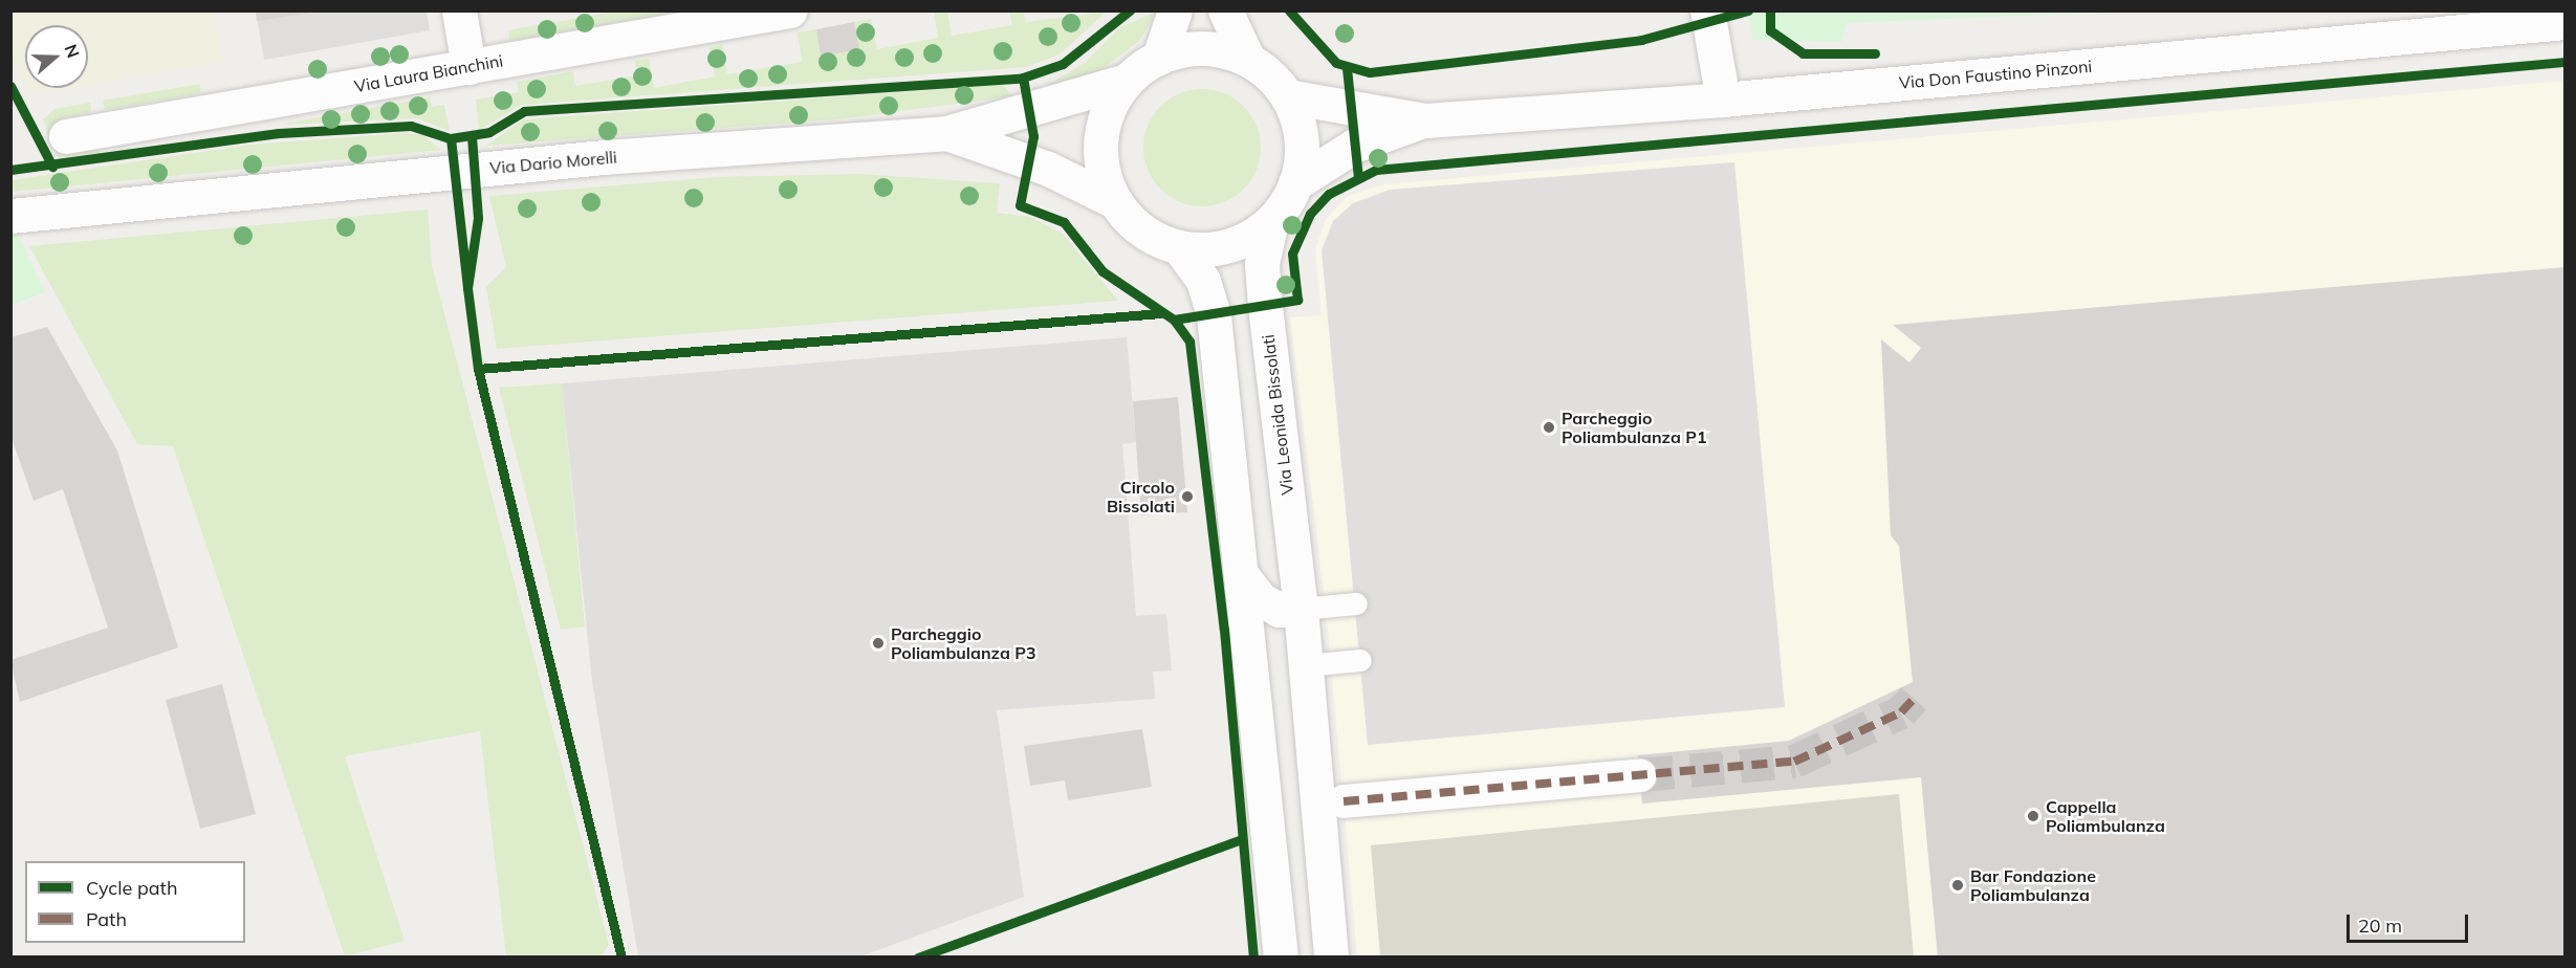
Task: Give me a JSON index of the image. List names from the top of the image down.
{
  "streets": {
    "street": [
      "Via Laura Bianchini",
      "Via Don Faustino Pinzoni",
      "Via Dario Morelli",
      "Via Leonida Bissolati"
    ]
  },
  "crossings": [
    ["Via Don Faustino Pinzoni", "Via Dario Morelli"],
    ["Via Don Faustino Pinzoni", "Via Leonida Bissolati"],
    ["Via Dario Morelli", "Via Leonida Bissolati"]
  ],
  "places": [
    "Parcheggio Poliambulanza P1",
    "Circolo Bissolati",
    "Parcheggio Poliambulanza P3",
    "Cappella Poliambulanza",
    "Bar Fondazione Poliambulanza"
  ],
  "legend": ["Cycle path", "Path"],
  "scale_bar": "20 m",
  "north": "right"
}
